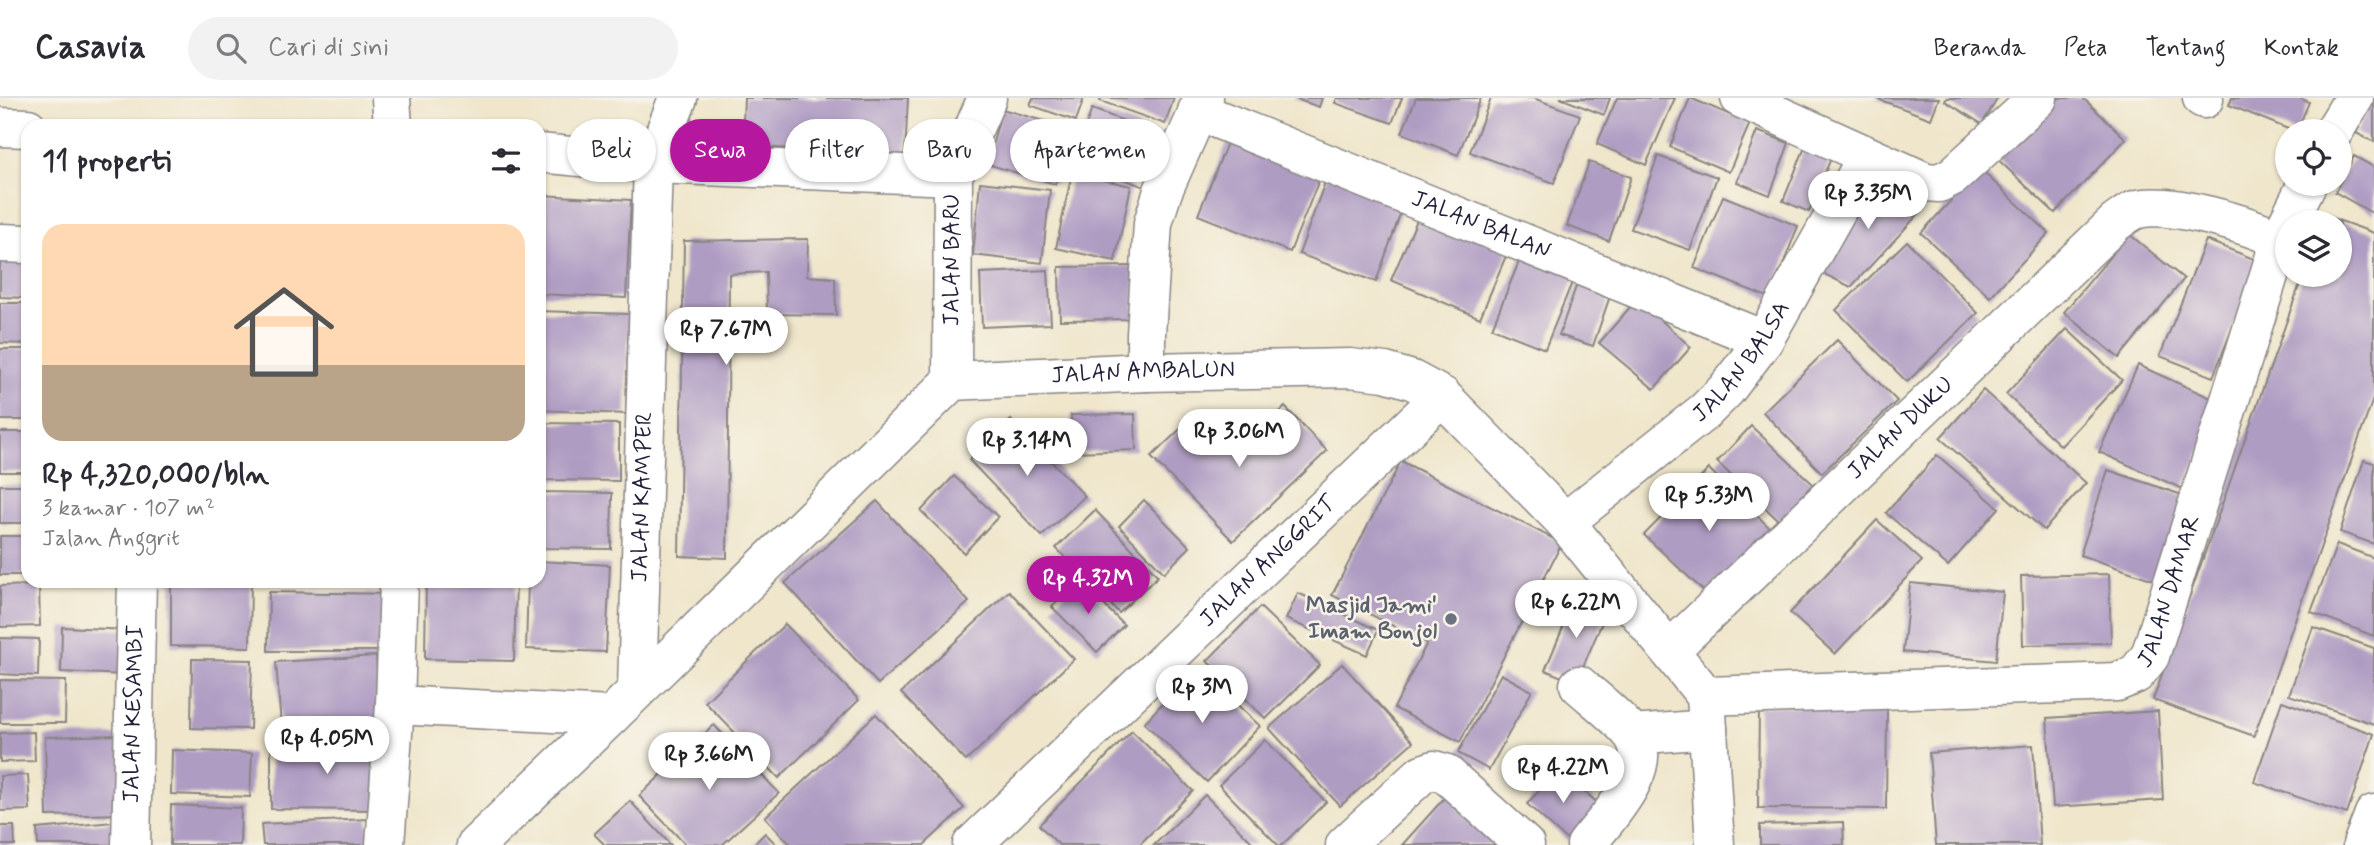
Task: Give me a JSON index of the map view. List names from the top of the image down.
{
  "streets": {
    "street": [
      "JALAN BALAN",
      "JALAN BARU",
      "JALAN BALSA",
      "JALAN AMBALUN",
      "JALAN DUKU",
      "JALAN KAMPER",
      "JALAN ANGGRIT",
      "JALAN DAMAR",
      "JALAN KESAMBI"
    ]
  },
  "crossings": [
    ["JALAN BALAN", "JALAN BALSA"],
    ["JALAN BALAN", "JALAN AMBALUN"],
    ["JALAN BARU", "JALAN AMBALUN"],
    ["JALAN BALSA", "JALAN AMBALUN"],
    ["JALAN AMBALUN", "JALAN DUKU"],
    ["JALAN AMBALUN", "JALAN ANGGRIT"],
    ["JALAN AMBALUN", "JALAN DAMAR"]
  ],
  "places": ["Masjid Jami' Imam Bonjol"],
  "page": {
    "header": "Casavia",
    "search": "Cari di sini",
    "nav": [
      "Beranda",
      "Peta",
      "Tentang",
      "Kontak"
    ],
    "chip": [
      "Beli",
      "Sewa",
      "Filter",
      "Baru",
      "Apartemen"
    ],
    "heading": "11 properti",
    "price": [
      "Rp 3.35M",
      "Rp 7.67M",
      "Rp 3.06M",
      "Rp 3.14M",
      "Rp 5.33M",
      "Rp 4.32M",
      "Rp 6.22M",
      "Rp 3M",
      "Rp 4.05M",
      "Rp 3.66M",
      "Rp 4.22M"
    ],
    "list": [
      {
        "name": "Rp 4,320,000/bln",
        "note": "3 kamar · 107 m² · Jalan Anggrit"
      }
    ]
  }
}
